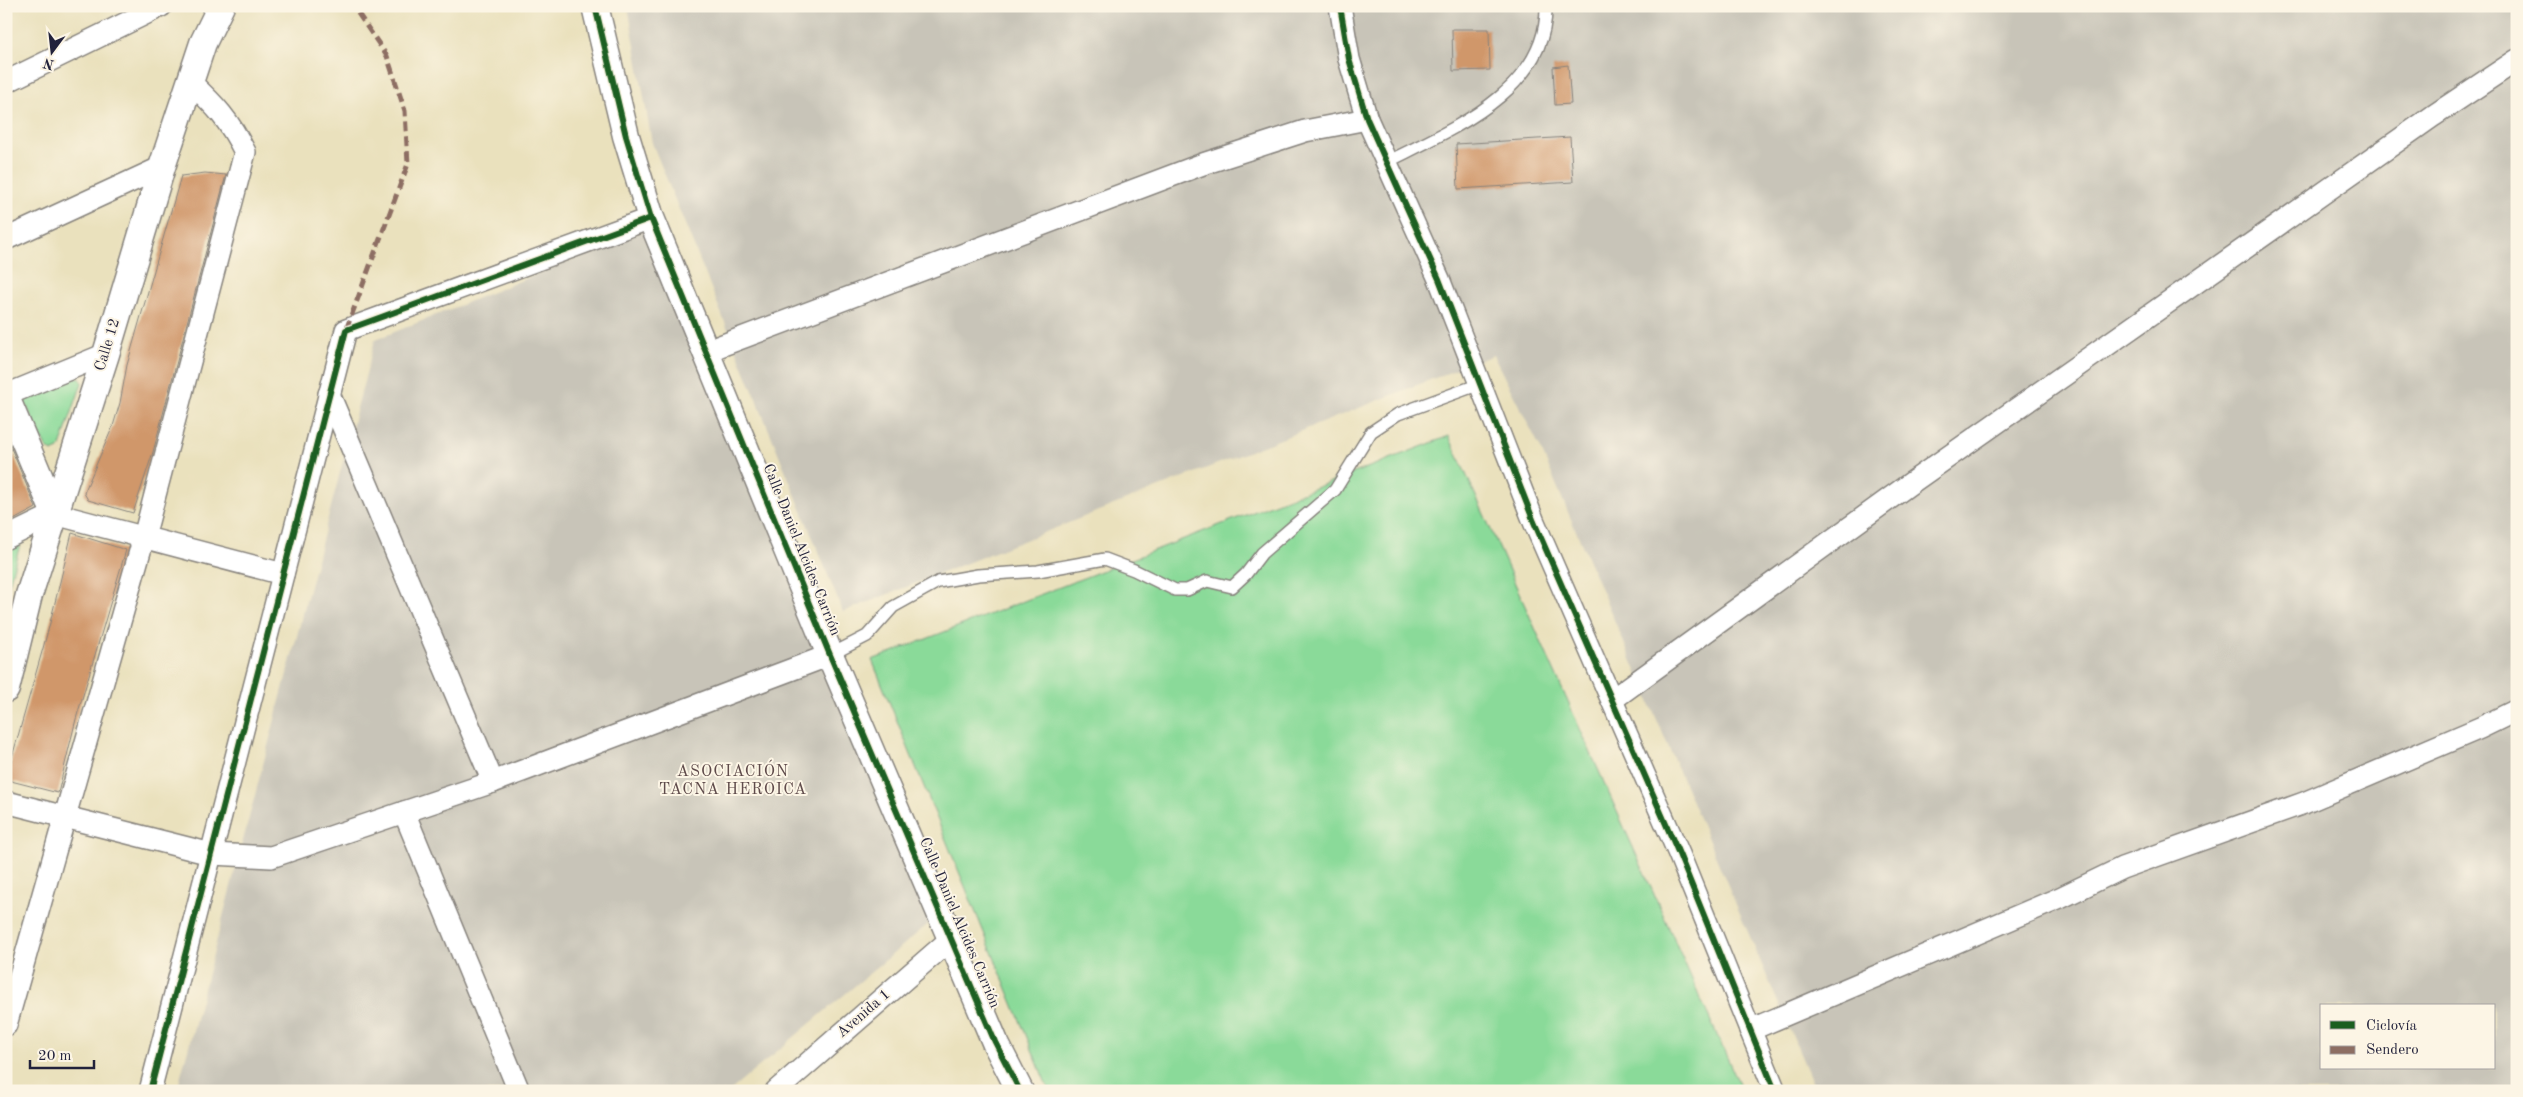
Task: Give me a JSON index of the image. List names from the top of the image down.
{
  "streets": {
    "street": ["Calle 12", "Calle Daniel Alcides Carrión", "Avenida 1"]
  },
  "crossings": [
    ["Calle Daniel Alcides Carrión", "Avenida 1"]
  ],
  "districts": ["ASOCIACIÓN TACNA HEROICA"],
  "legend": ["Ciclovía", "Sendero"],
  "scale_bar": "20 m",
  "north": "bottom"
}
